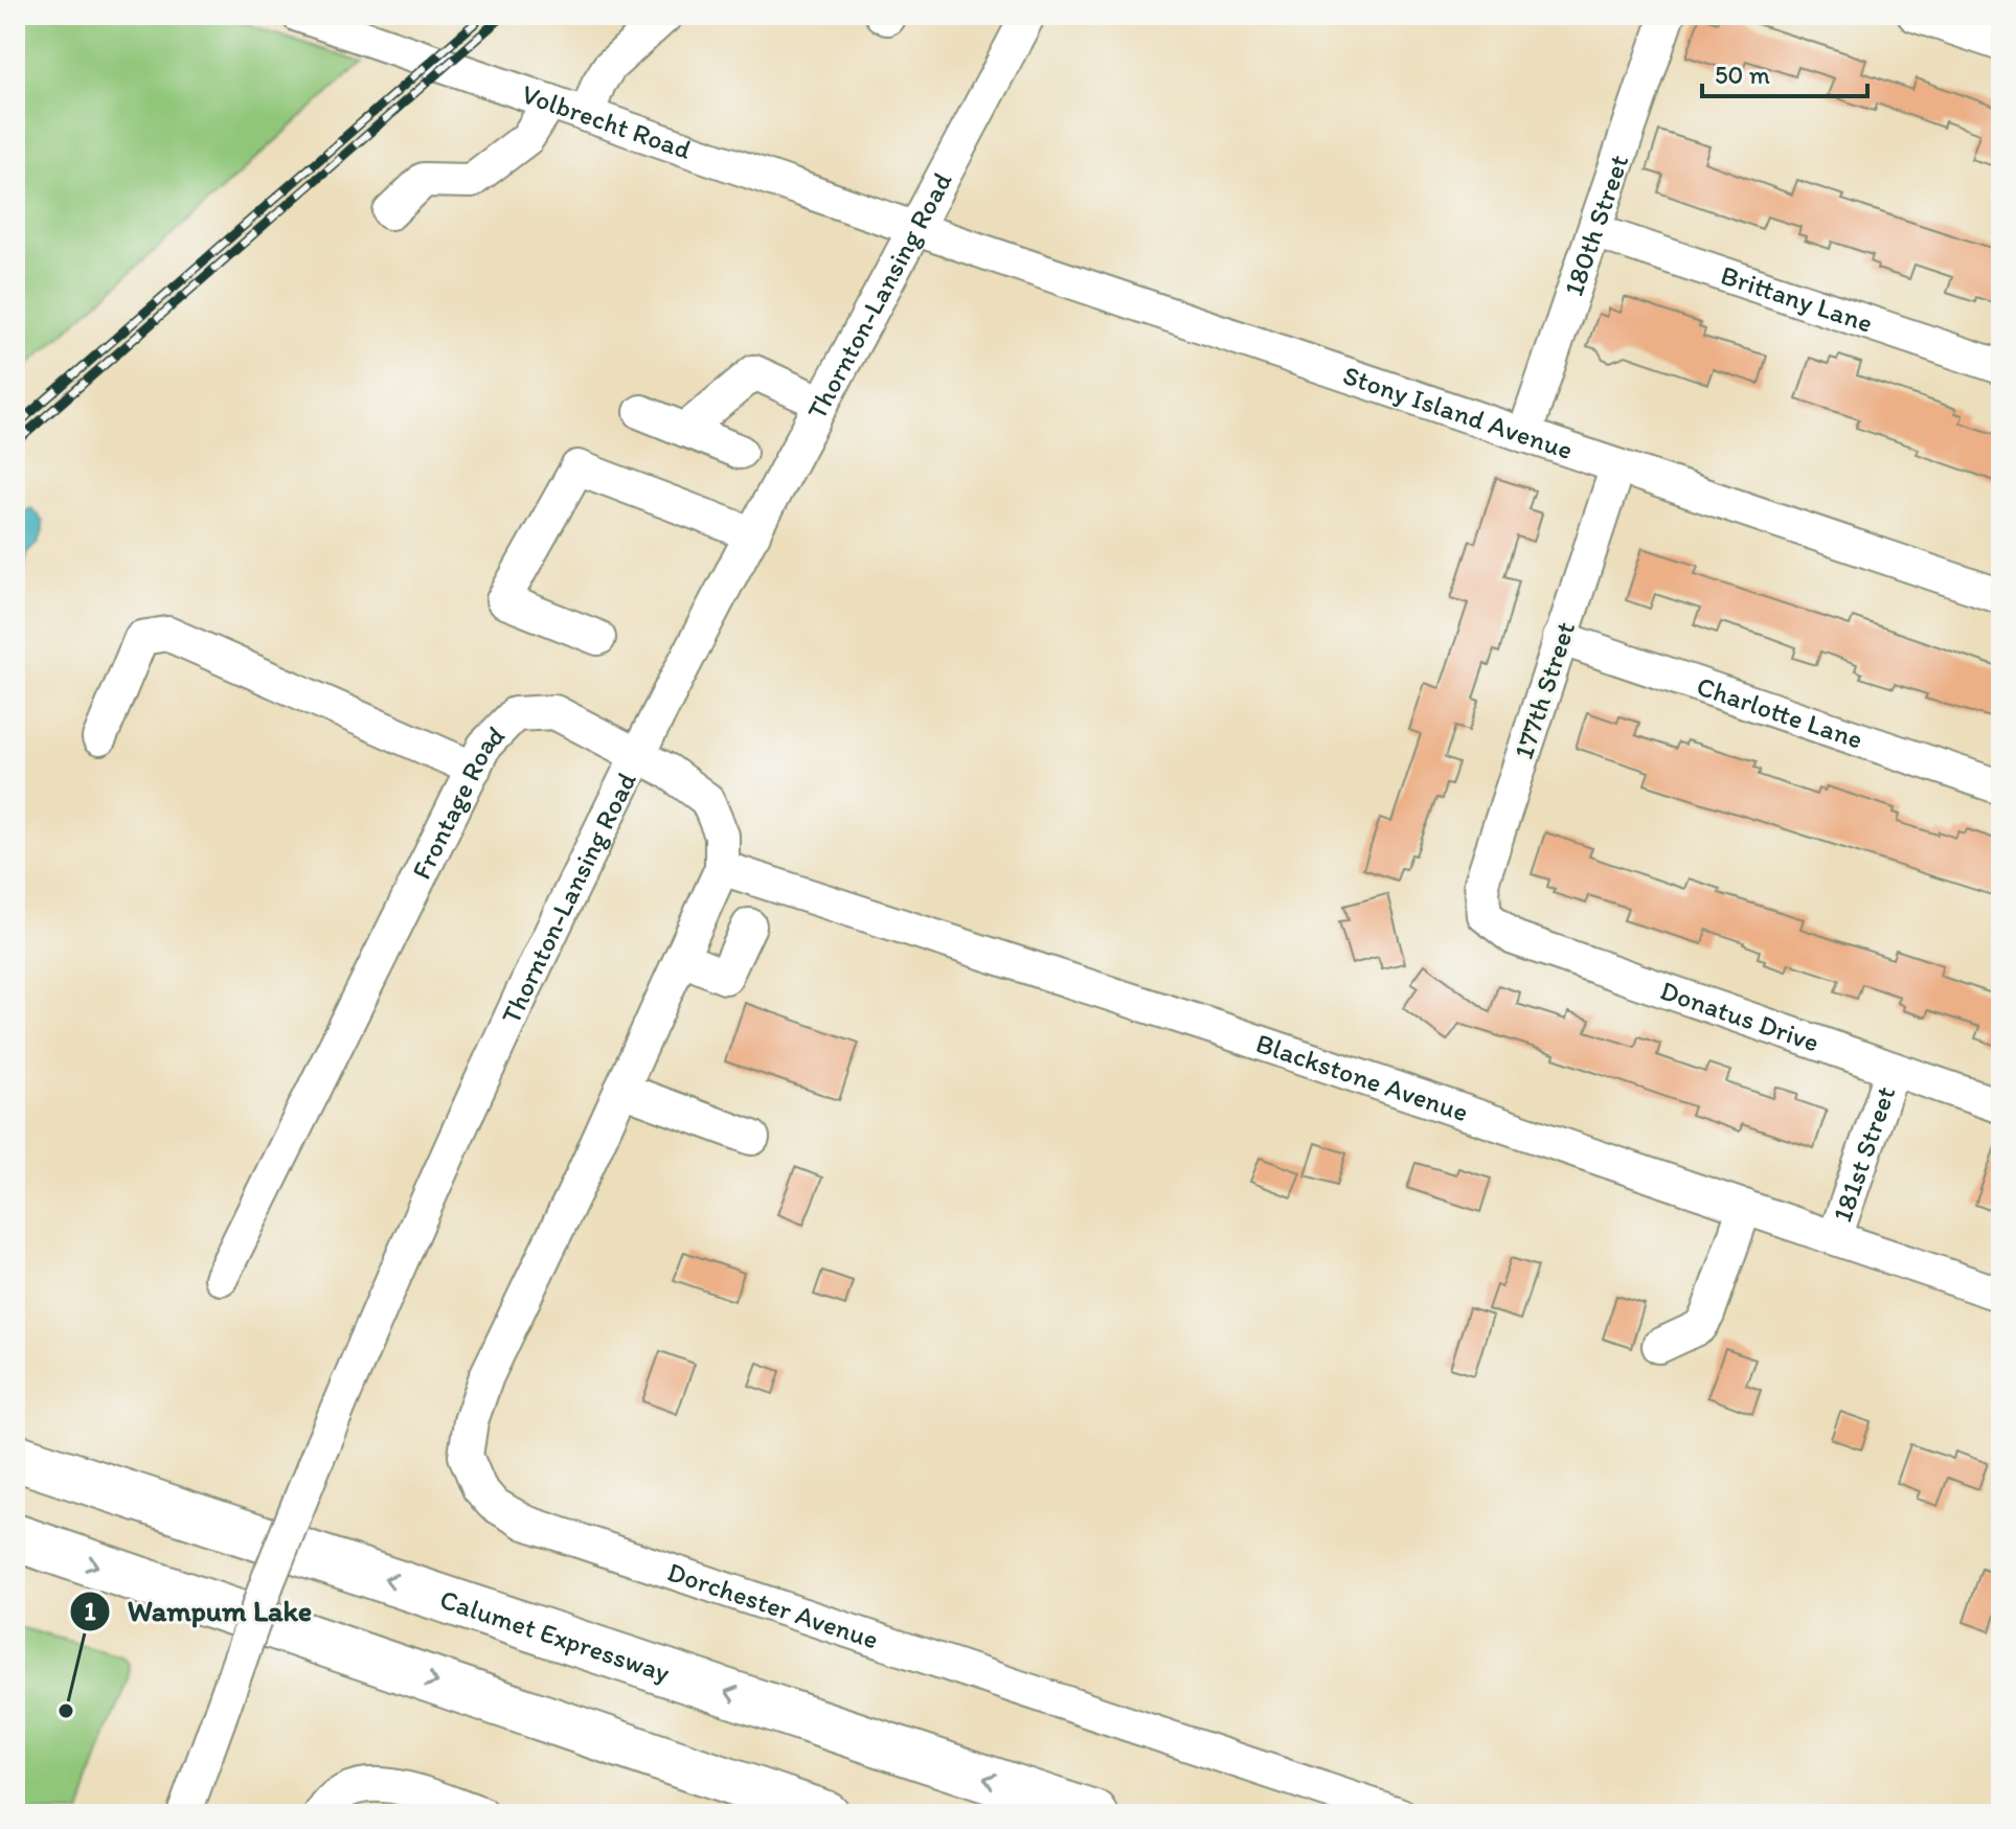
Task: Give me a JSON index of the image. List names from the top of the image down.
{
  "streets": {
    "highway": ["Calumet Expressway"],
    "street": [
      "Volbrecht Road",
      "180th Street",
      "Thornton-Lansing Road",
      "Brittany Lane",
      "Stony Island Avenue",
      "177th Street",
      "Charlotte Lane",
      "Frontage Road",
      "Donatus Drive",
      "Blackstone Avenue",
      "181st Street",
      "Dorchester Avenue"
    ]
  },
  "crossings": [
    ["Volbrecht Road", "Thornton-Lansing Road"],
    ["Volbrecht Road", "Stony Island Avenue"],
    ["180th Street", "Brittany Lane"],
    ["180th Street", "Stony Island Avenue"],
    ["Thornton-Lansing Road", "Stony Island Avenue"],
    ["Thornton-Lansing Road", "Frontage Road"],
    ["Stony Island Avenue", "177th Street"],
    ["177th Street", "Charlotte Lane"],
    ["177th Street", "Donatus Drive"],
    ["Frontage Road", "Blackstone Avenue"],
    ["Frontage Road", "Dorchester Avenue"],
    ["Donatus Drive", "181st Street"],
    ["Blackstone Avenue", "181st Street"]
  ],
  "places": ["Wampum Lake"],
  "scale_bar": "50 m"
}
